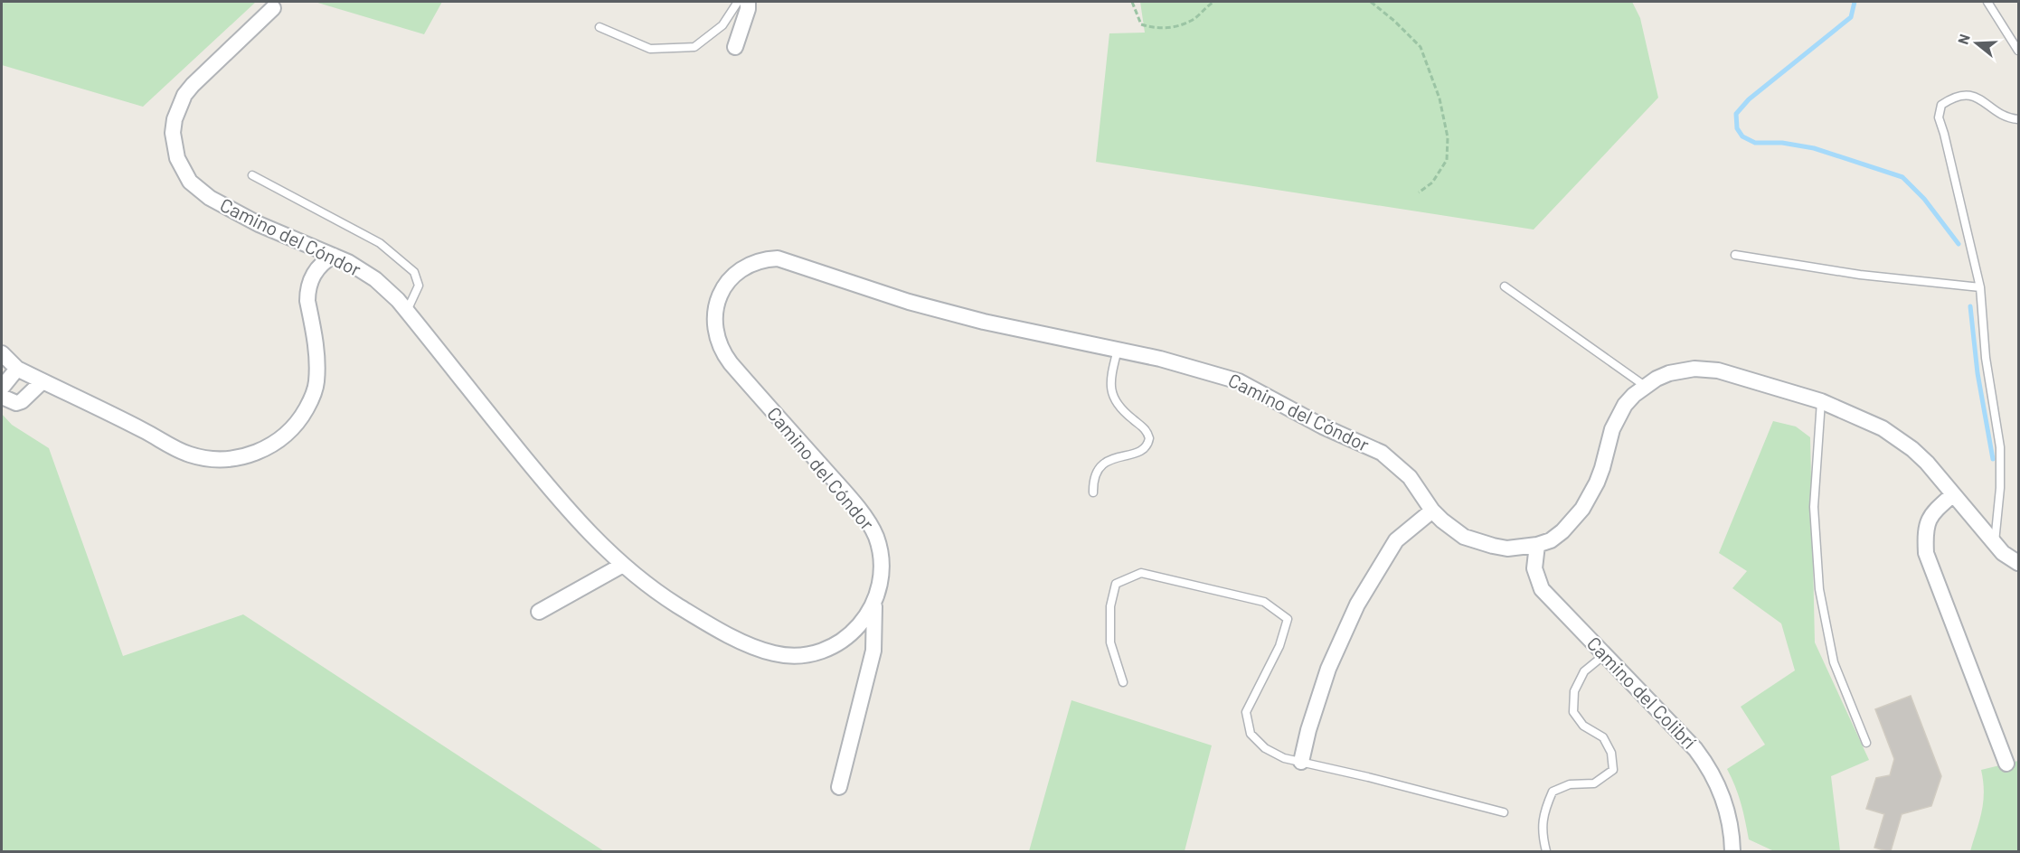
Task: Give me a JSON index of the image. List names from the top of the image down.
{
  "streets": {
    "street": ["Camino del Cóndor", "Camino del Colibrí"]
  },
  "crossings": [
    ["Camino del Cóndor", "Camino del Colibrí"]
  ],
  "north": "left"
}
